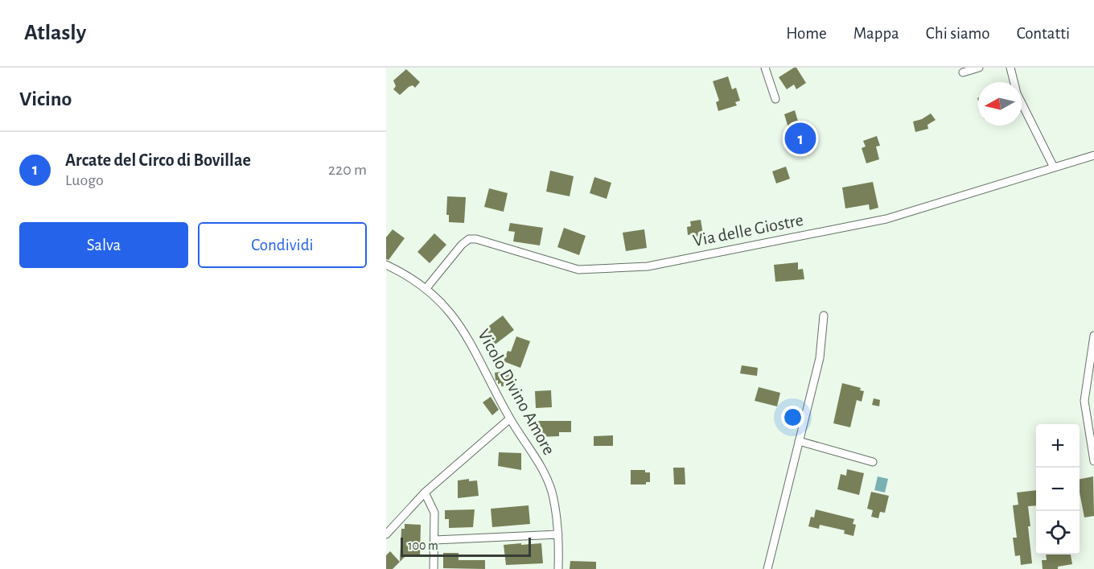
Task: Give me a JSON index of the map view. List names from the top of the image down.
{
  "streets": {
    "street": ["Via delle Giostre", "Vicolo Divino Amore"]
  },
  "crossings": [
    ["Via delle Giostre", "Vicolo Divino Amore"]
  ],
  "scale_bar": "100 m",
  "north": "left",
  "page": {
    "header": "Atlasly",
    "nav": [
      "Home",
      "Mappa",
      "Chi siamo",
      "Contatti"
    ],
    "heading": "Vicino",
    "pins": "1",
    "list": [
      {
        "mark": "1",
        "name": "Arcate del Circo di Bovillae",
        "note": "Luogo",
        "value": "220 m"
      }
    ],
    "buttons": ["Salva", "Condividi"],
    "map_buttons": ["+", "−"],
    "scale": "100 m"
  }
}
